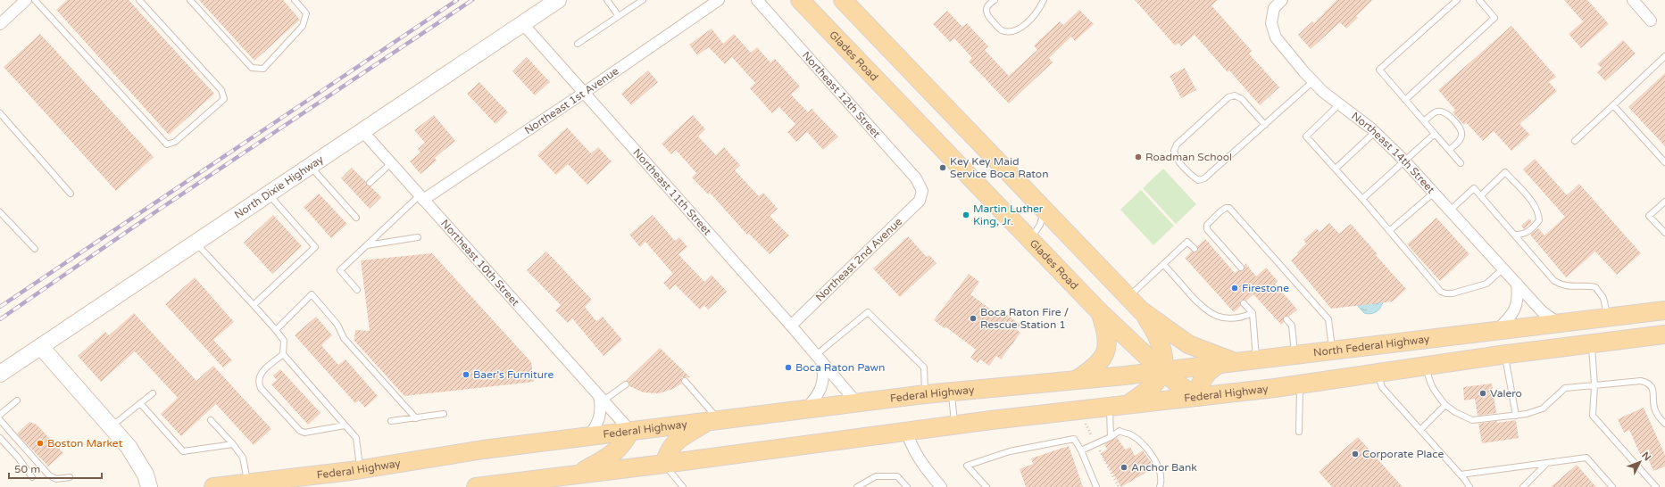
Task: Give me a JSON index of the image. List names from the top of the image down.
{
  "streets": {
    "main road": [
      "Glades Road",
      "North Dixie Highway",
      "North Federal Highway",
      "Federal Highway"
    ],
    "street": [
      "Northeast 12th Street",
      "Northeast 1st Avenue",
      "Northeast 14th Street",
      "Northeast 11th Street",
      "Northeast 2nd Avenue",
      "Northeast 10th Street"
    ]
  },
  "crossings": [
    ["Glades Road", "North Federal Highway"],
    ["Glades Road", "Federal Highway"],
    ["Northeast 12th Street", "Northeast 2nd Avenue"],
    ["Northeast 1st Avenue", "Northeast 11th Street"],
    ["Northeast 1st Avenue", "Northeast 10th Street"],
    ["Northeast 14th Street", "North Federal Highway"],
    ["North Dixie Highway", "Northeast 11th Street"],
    ["North Dixie Highway", "Northeast 10th Street"],
    ["Northeast 11th Street", "Northeast 2nd Avenue"],
    ["Northeast 11th Street", "Federal Highway"],
    ["Northeast 10th Street", "Federal Highway"],
    ["North Federal Highway", "Federal Highway"]
  ],
  "places": [
    "Roadman School",
    "Key Key Maid Service Boca Raton",
    "Martin Luther King, Jr.",
    "Firestone",
    "Boca Raton Fire / Rescue Station 1",
    "Boca Raton Pawn",
    "Baer's Furniture",
    "Valero",
    "Boston Market",
    "Corporate Place",
    "Anchor Bank"
  ],
  "scale_bar": "50 m",
  "north": "top right"
}
